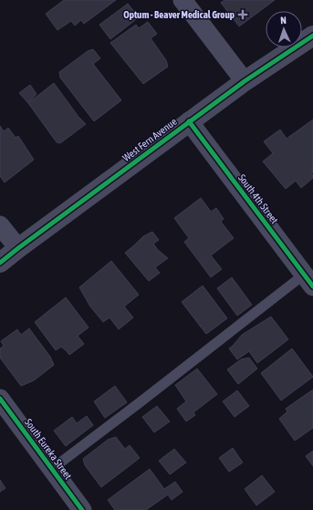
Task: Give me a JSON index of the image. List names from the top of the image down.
{
  "streets": {
    "street": ["West Fern Avenue", "South 4th Street", "South Eureka Street"]
  },
  "crossings": [
    ["West Fern Avenue", "South 4th Street"]
  ],
  "places": {
    "health": ["Optum - Beaver Medical Group"]
  },
  "north": "top"
}
